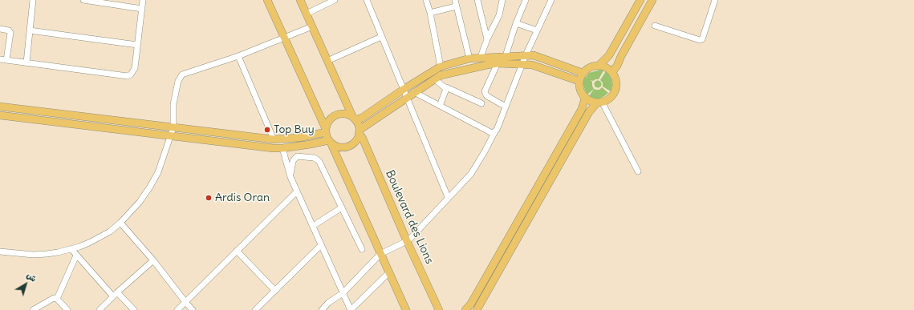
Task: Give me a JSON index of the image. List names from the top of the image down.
{
  "streets": {
    "main road": ["Boulevard des Lions"]
  },
  "places": ["Top Buy", "Ardis Oran"],
  "north": "top right"
}
